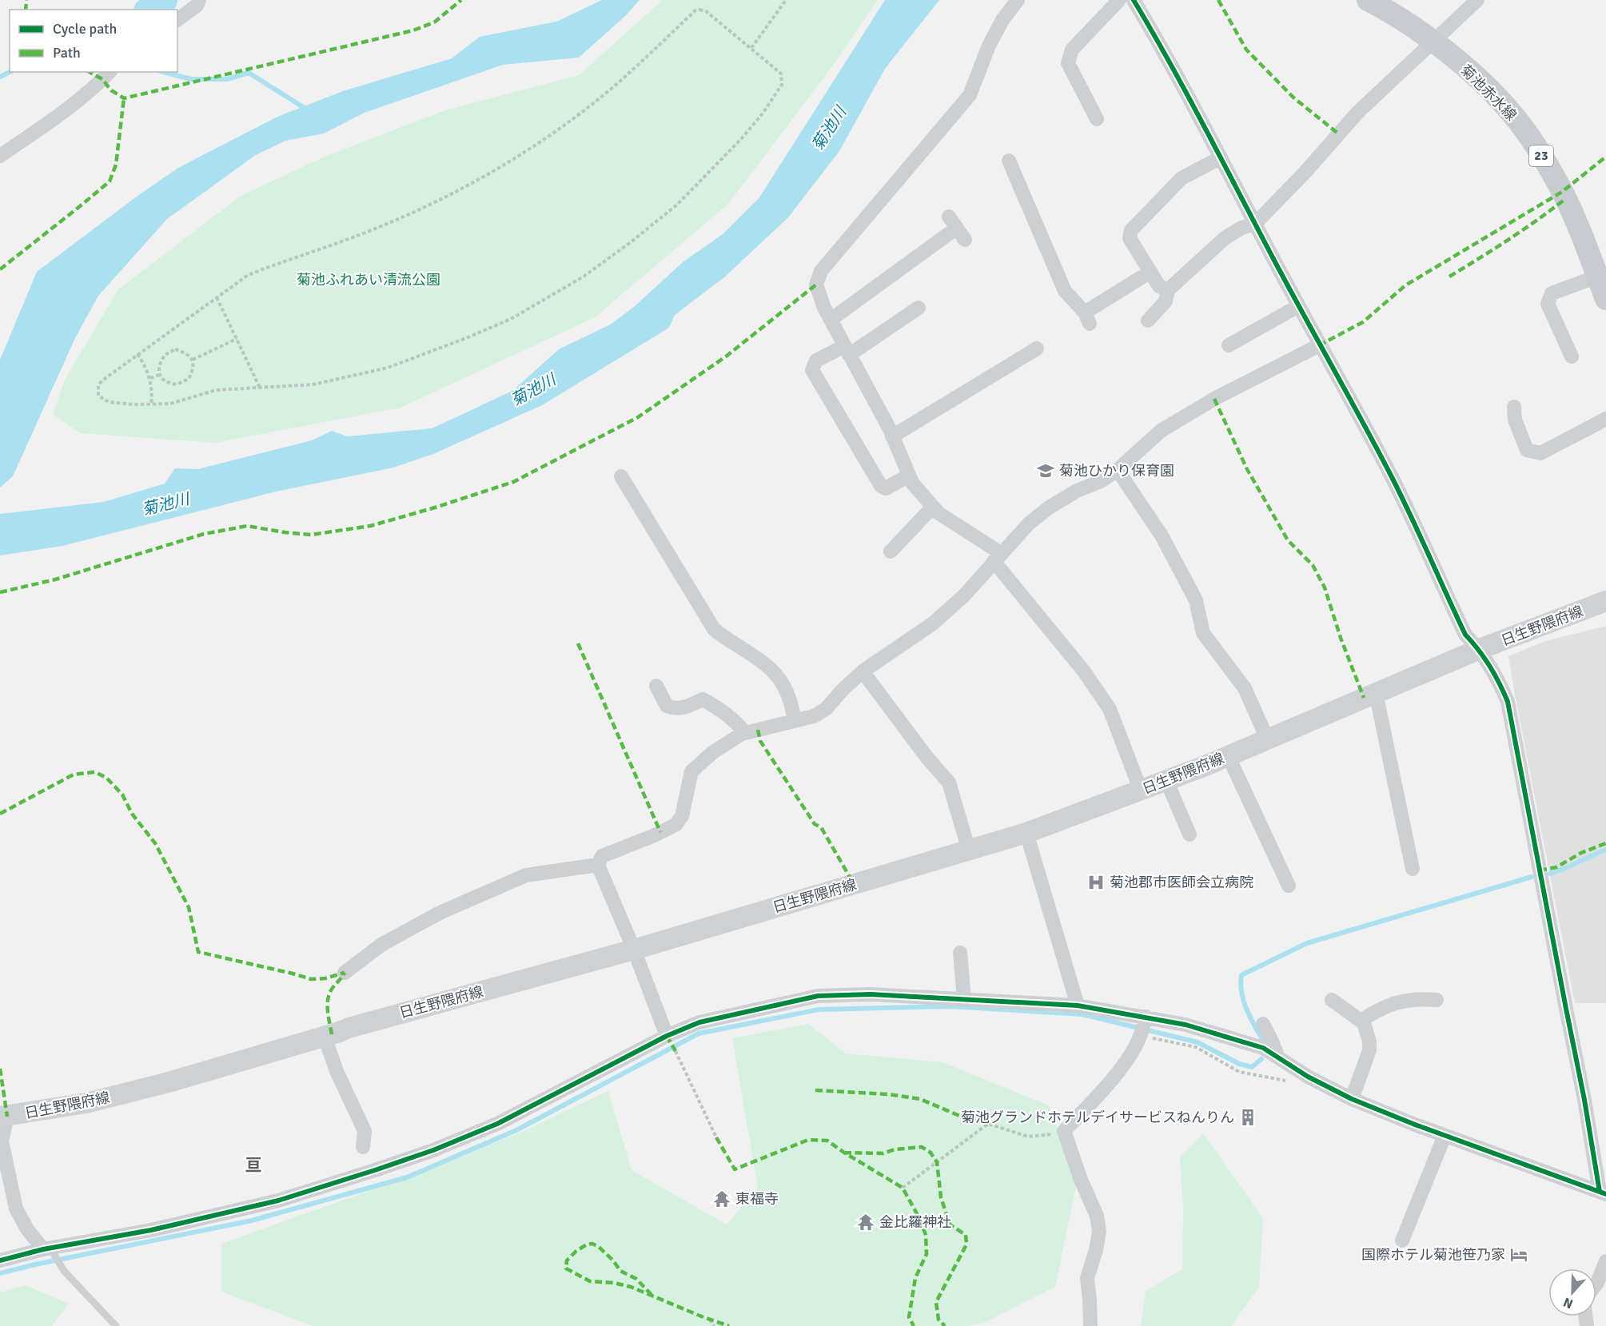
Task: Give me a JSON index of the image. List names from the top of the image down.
{
  "streets": {
    "main road": ["菊池赤水線", "23", "日生野隈府線"]
  },
  "districts": ["亘"],
  "water": ["菊池川"],
  "parks": ["菊池ふれあい清流公園"],
  "places": {
    "school or university": ["菊池ひかり保育園"],
    "hospital": ["菊池郡市医師会立病院"],
    "building": ["菊池グランドホテルデイサービスねんりん"],
    "temple": ["東福寺", "金比羅神社"],
    "hotel": ["国際ホテル菊池笹乃家"]
  },
  "legend": ["Cycle path", "Path"],
  "north": "bottom"
}
